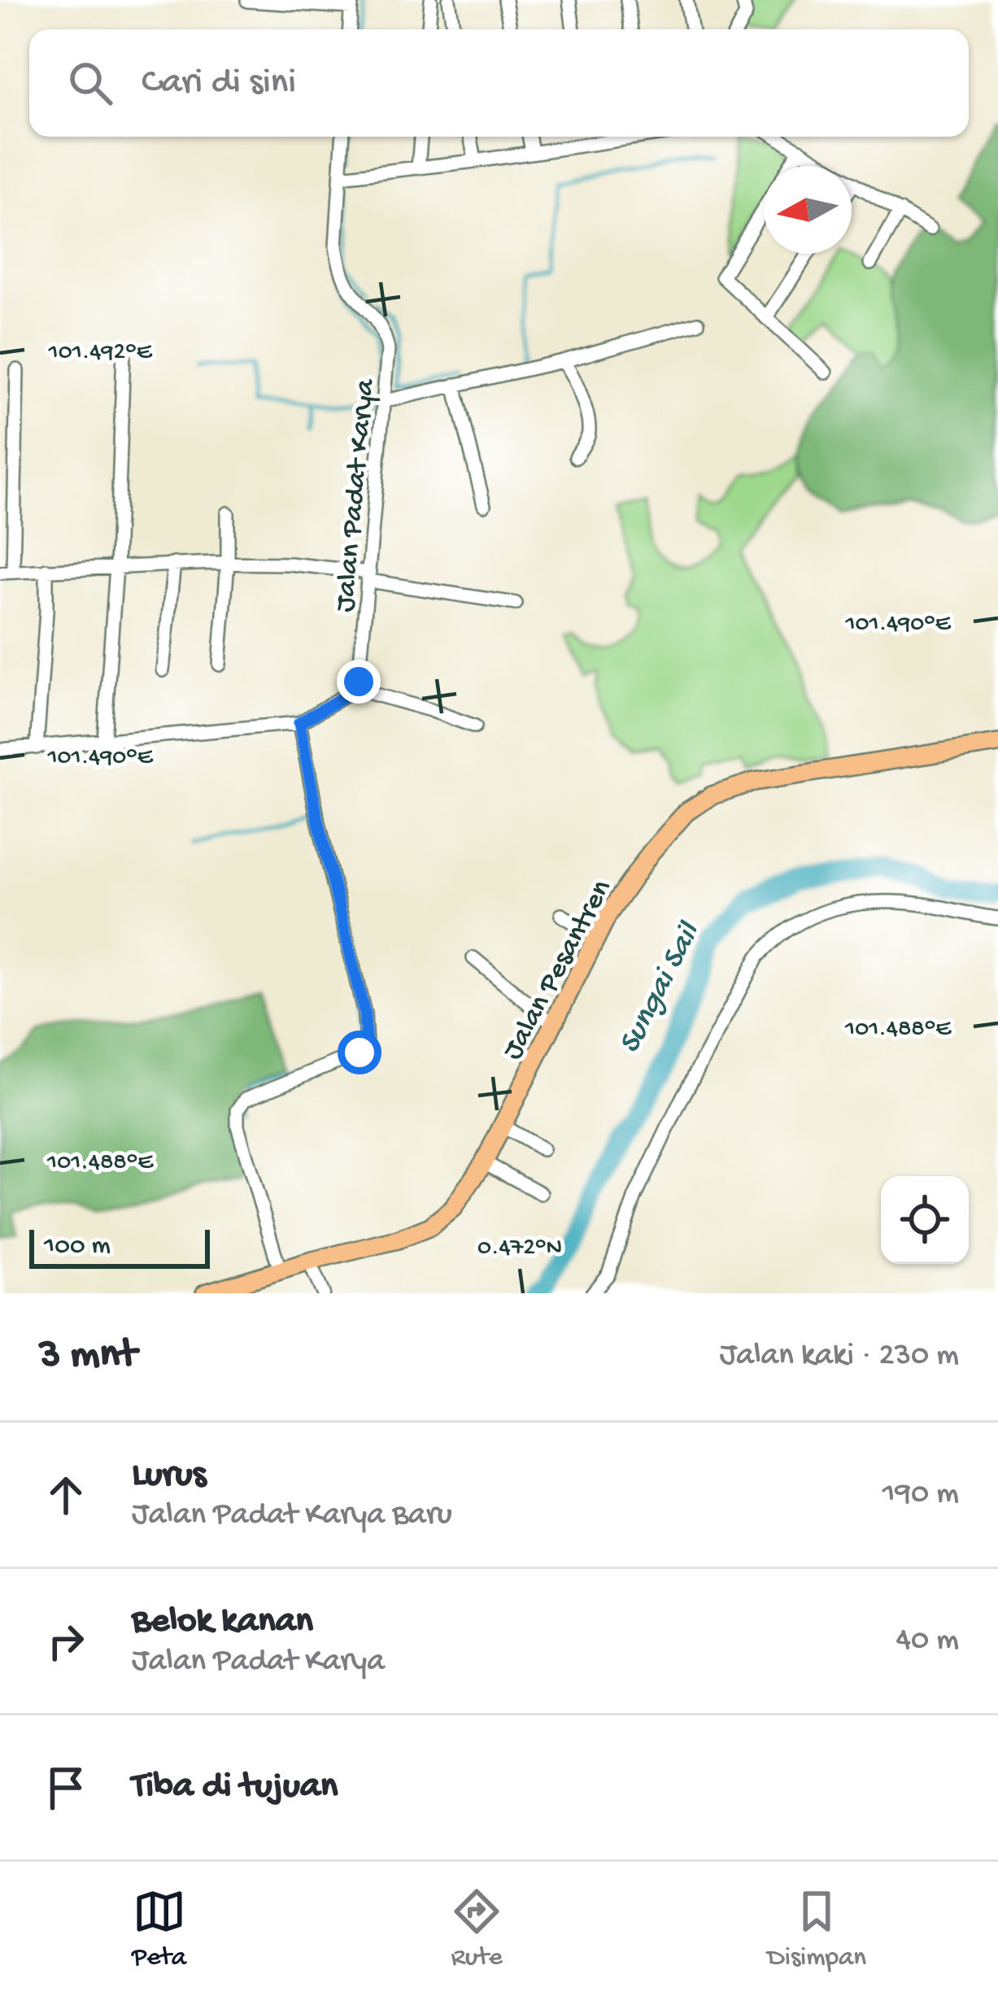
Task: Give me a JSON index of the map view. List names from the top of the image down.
{
  "streets": {
    "main road": ["Jalan Pesantren"],
    "street": ["Jalan Padat Karya"]
  },
  "water": ["Sungai Sail"],
  "scale_bar": "100 m",
  "north": "left",
  "page": {
    "search": "Cari di sini",
    "scale": "100 m",
    "heading": ["3 mnt", "Jalan kaki · 230 m"],
    "list": [
      ["Lurus", "Jalan Padat Karya Baru", "190 m"],
      ["Belok kanan", "Jalan Padat Karya", "40 m"],
      "Tiba di tujuan"
    ],
    "nav": ["Peta", "Rute", "Disimpan"]
  },
  "coordinates": [
    "101.492°E",
    "101.490°E",
    "101.488°E",
    "0.472°N"
  ]
}
